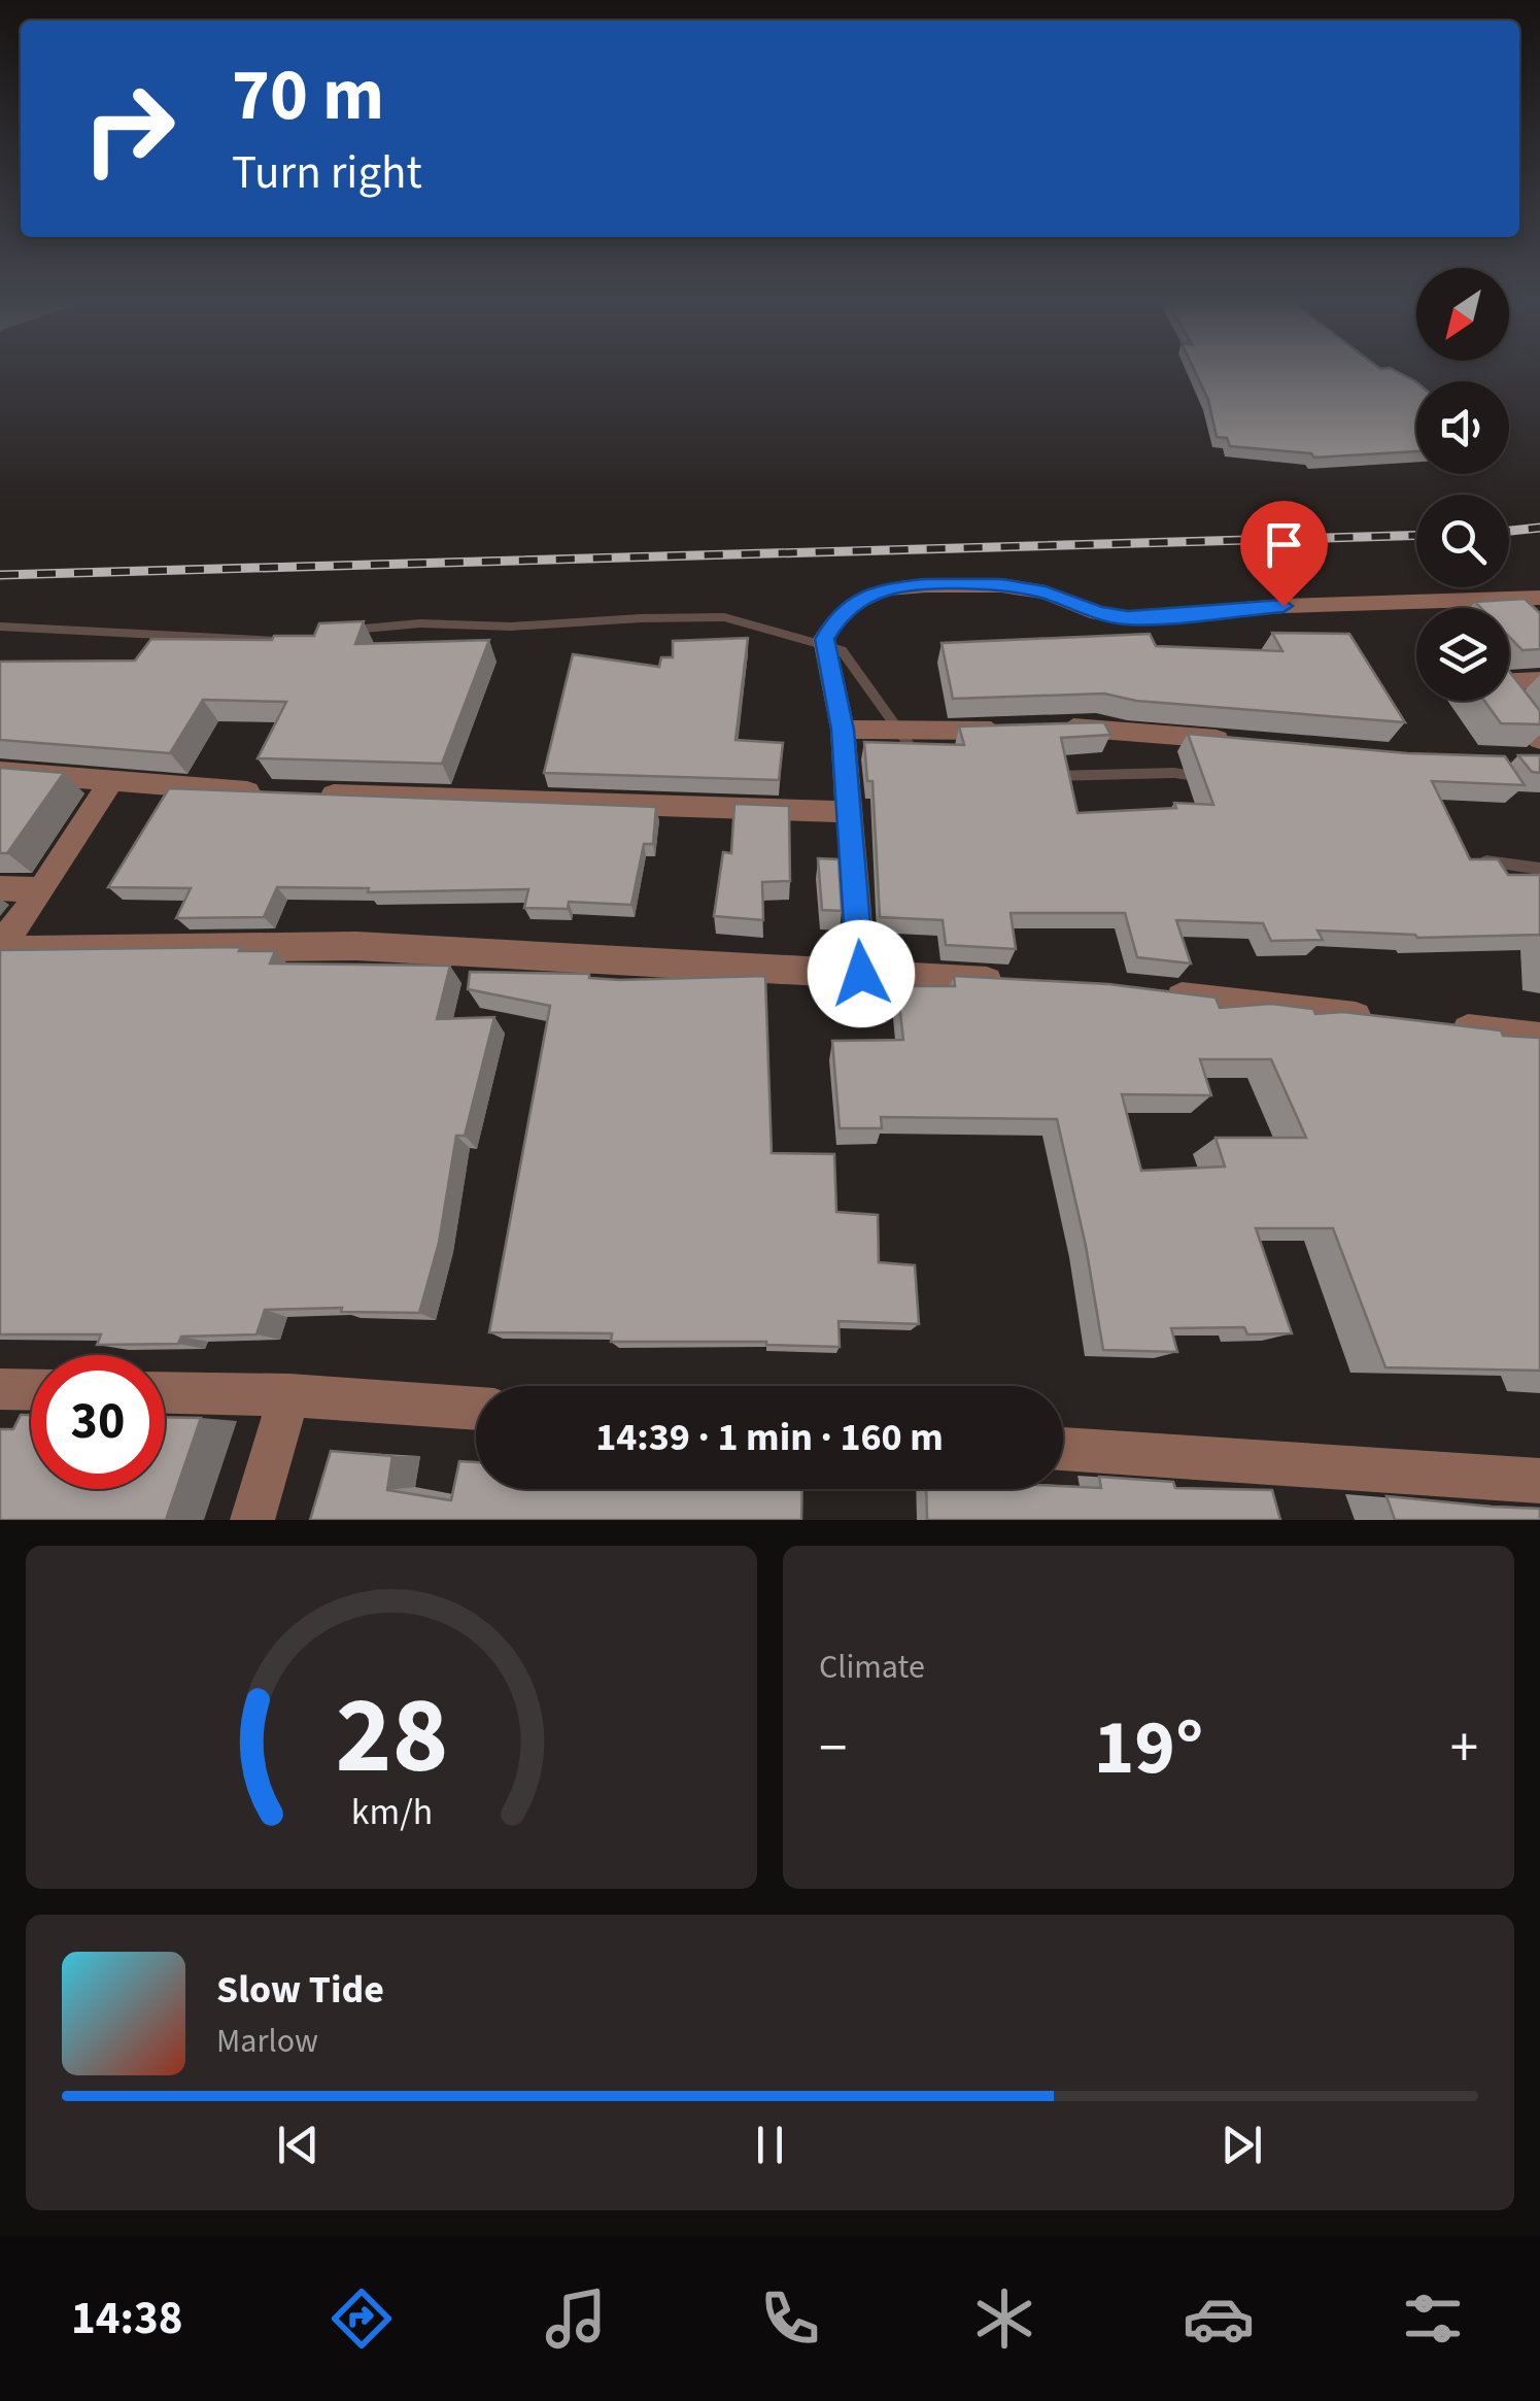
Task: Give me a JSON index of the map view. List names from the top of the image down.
{
  "north": "bottom left",
  "page": {
    "turn": ["70 m", "Turn right"],
    "limit": "30",
    "trip": "14:39 · 1 min · 160 m",
    "tile": "Climate",
    "heat": ["−", "19°", "+"],
    "song": ["Slow Tide", "Marlow"],
    "tabs": "14:38",
    "gauge": ["28", "km/h"]
  }
}
